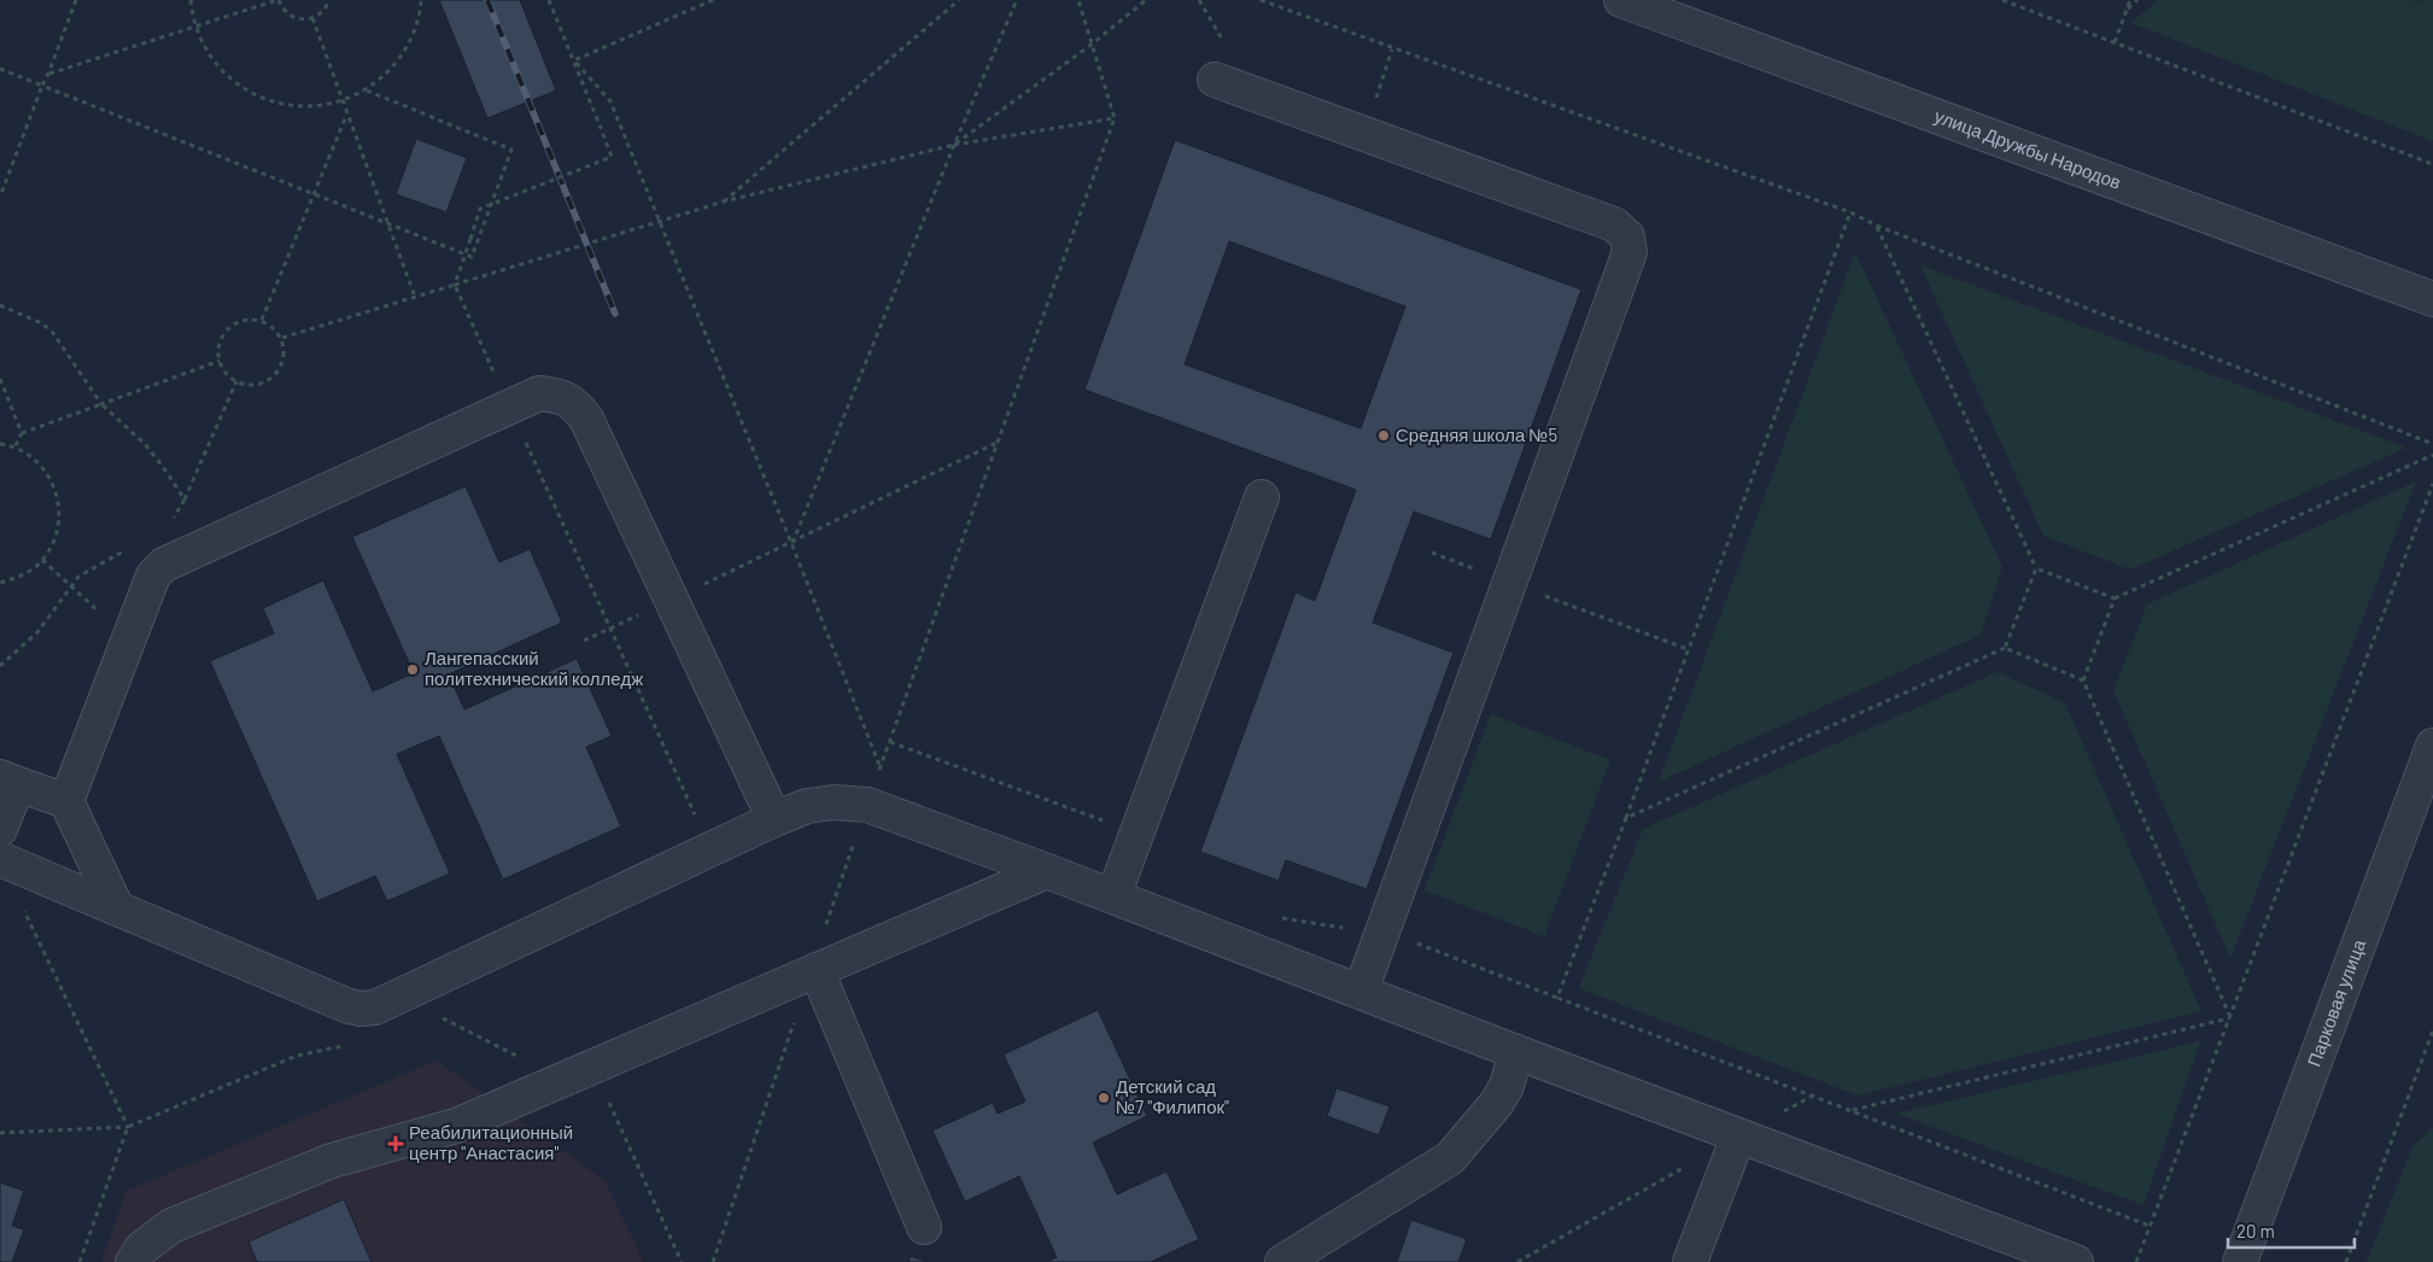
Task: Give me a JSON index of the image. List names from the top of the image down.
{
  "streets": {
    "street": ["улица Дружбы Народов", "Парковая улица"]
  },
  "places": {
    "other": ["Средняя школа №5", "Лангепасский политехнический колледж", "Детский сад №7 \"Филипок\""],
    "health": ["Реабилитационный центр \"Анастасия\""]
  },
  "scale_bar": "20 m"
}
